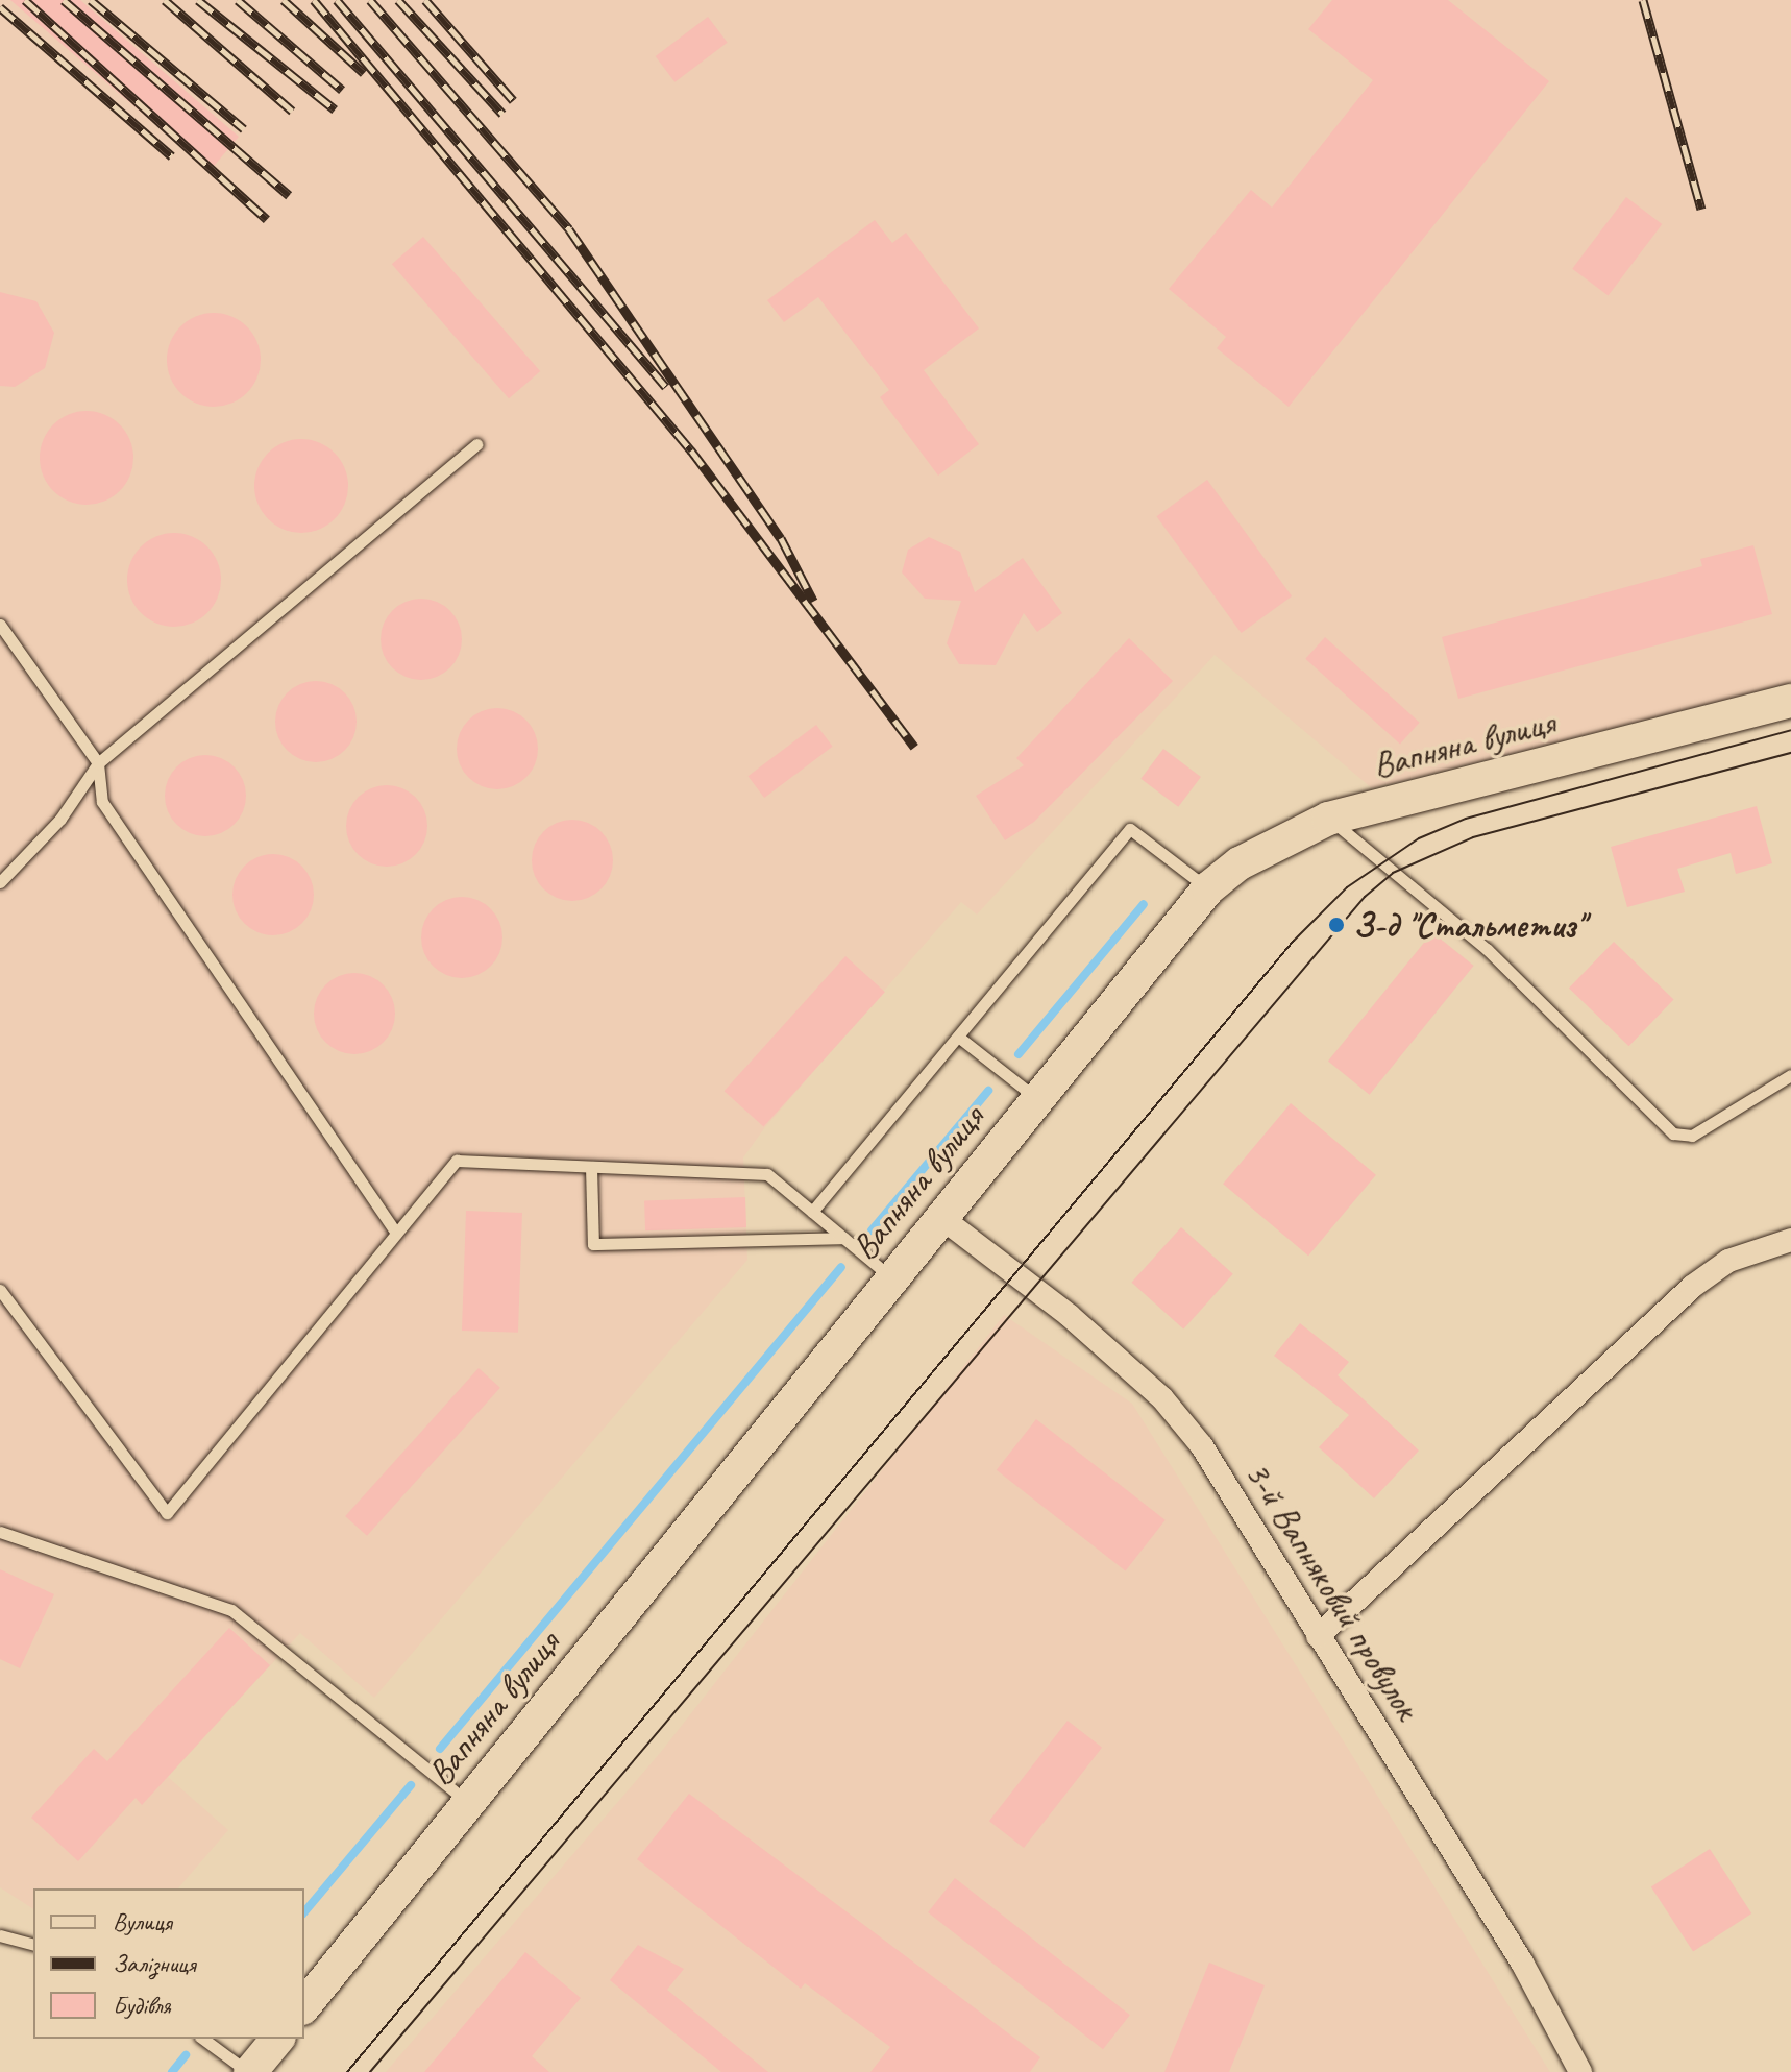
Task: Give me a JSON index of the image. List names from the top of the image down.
{
  "streets": {
    "street": ["Вапняна вулиця", "3-й Вапняковий провулок"]
  },
  "crossings": [
    ["Вапняна вулиця", "3-й Вапняковий провулок"]
  ],
  "places": ["З-д \"Стальметиз\""],
  "legend": ["Вулиця", "Залізниця", "Будівля"]
}
